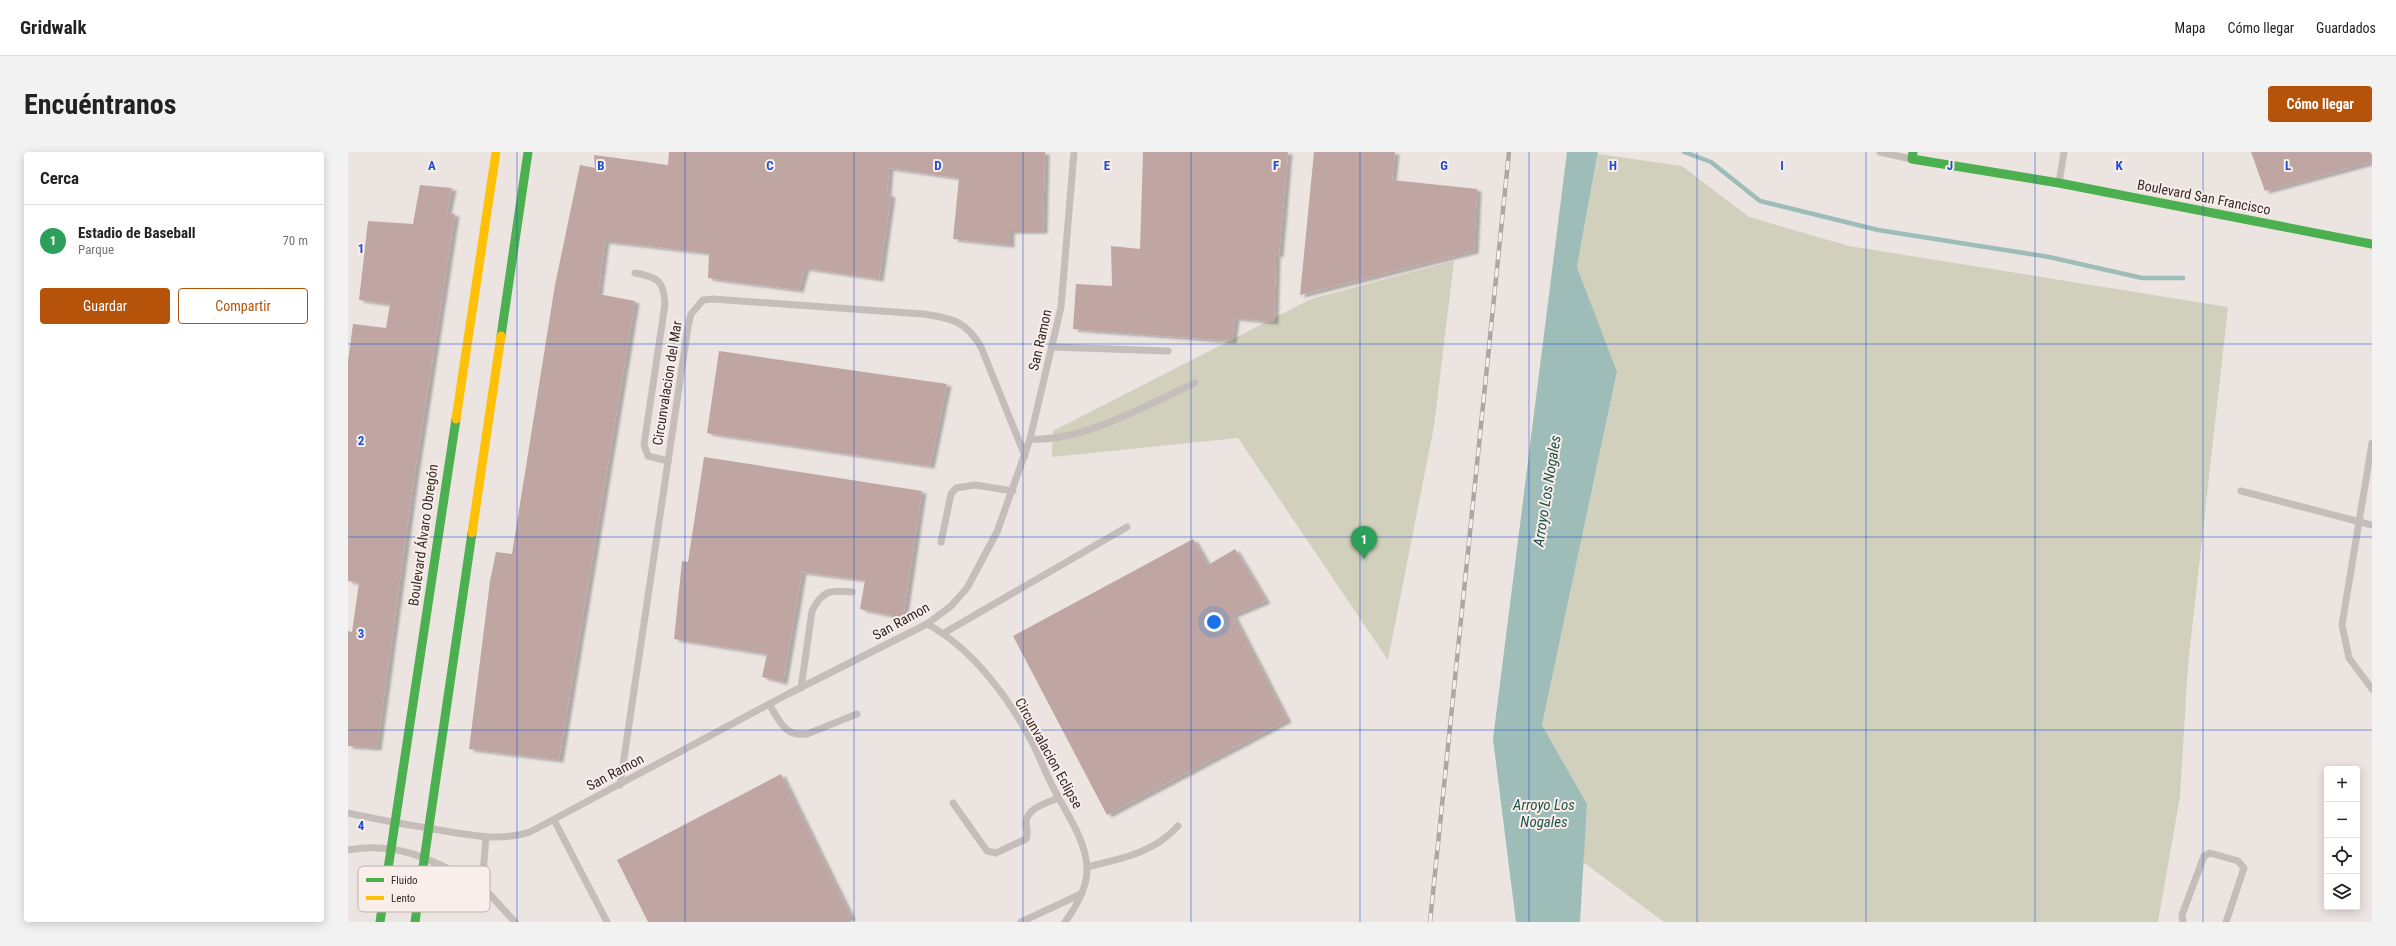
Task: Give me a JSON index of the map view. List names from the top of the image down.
{
  "streets": {
    "main road": ["Boulevard San Francisco", "Boulevard Álvaro Obregón"],
    "lane": ["San Ramon", "Circunvalacion del Mar", "Circunvalacion Eclipse"]
  },
  "crossings": [
    ["San Ramon", "Circunvalacion del Mar"],
    ["San Ramon", "Boulevard Álvaro Obregón"],
    ["San Ramon", "Circunvalacion Eclipse"]
  ],
  "water": ["Arroyo Los Nogales"],
  "legend": ["Fluido", "Lento"],
  "page": {
    "header": "Gridwalk",
    "nav": ["Mapa", "Cómo llegar", "Guardados"],
    "buttons": [
      "Cómo llegar",
      ["Guardar", "Compartir"]
    ],
    "title": "Encuéntranos",
    "heading": "Cerca",
    "list": [
      {
        "mark": "1",
        "name": "Estadio de Baseball",
        "note": "Parque",
        "value": "70 m"
      }
    ],
    "pins": "1",
    "map_buttons": ["+", "−"]
  },
  "grid": {
    "columns": [
      "A",
      "B",
      "C",
      "D",
      "E",
      "F",
      "G",
      "H",
      "I",
      "J",
      "K",
      "L"
    ],
    "rows": [
      "1",
      "2",
      "3",
      "4"
    ]
  }
}
